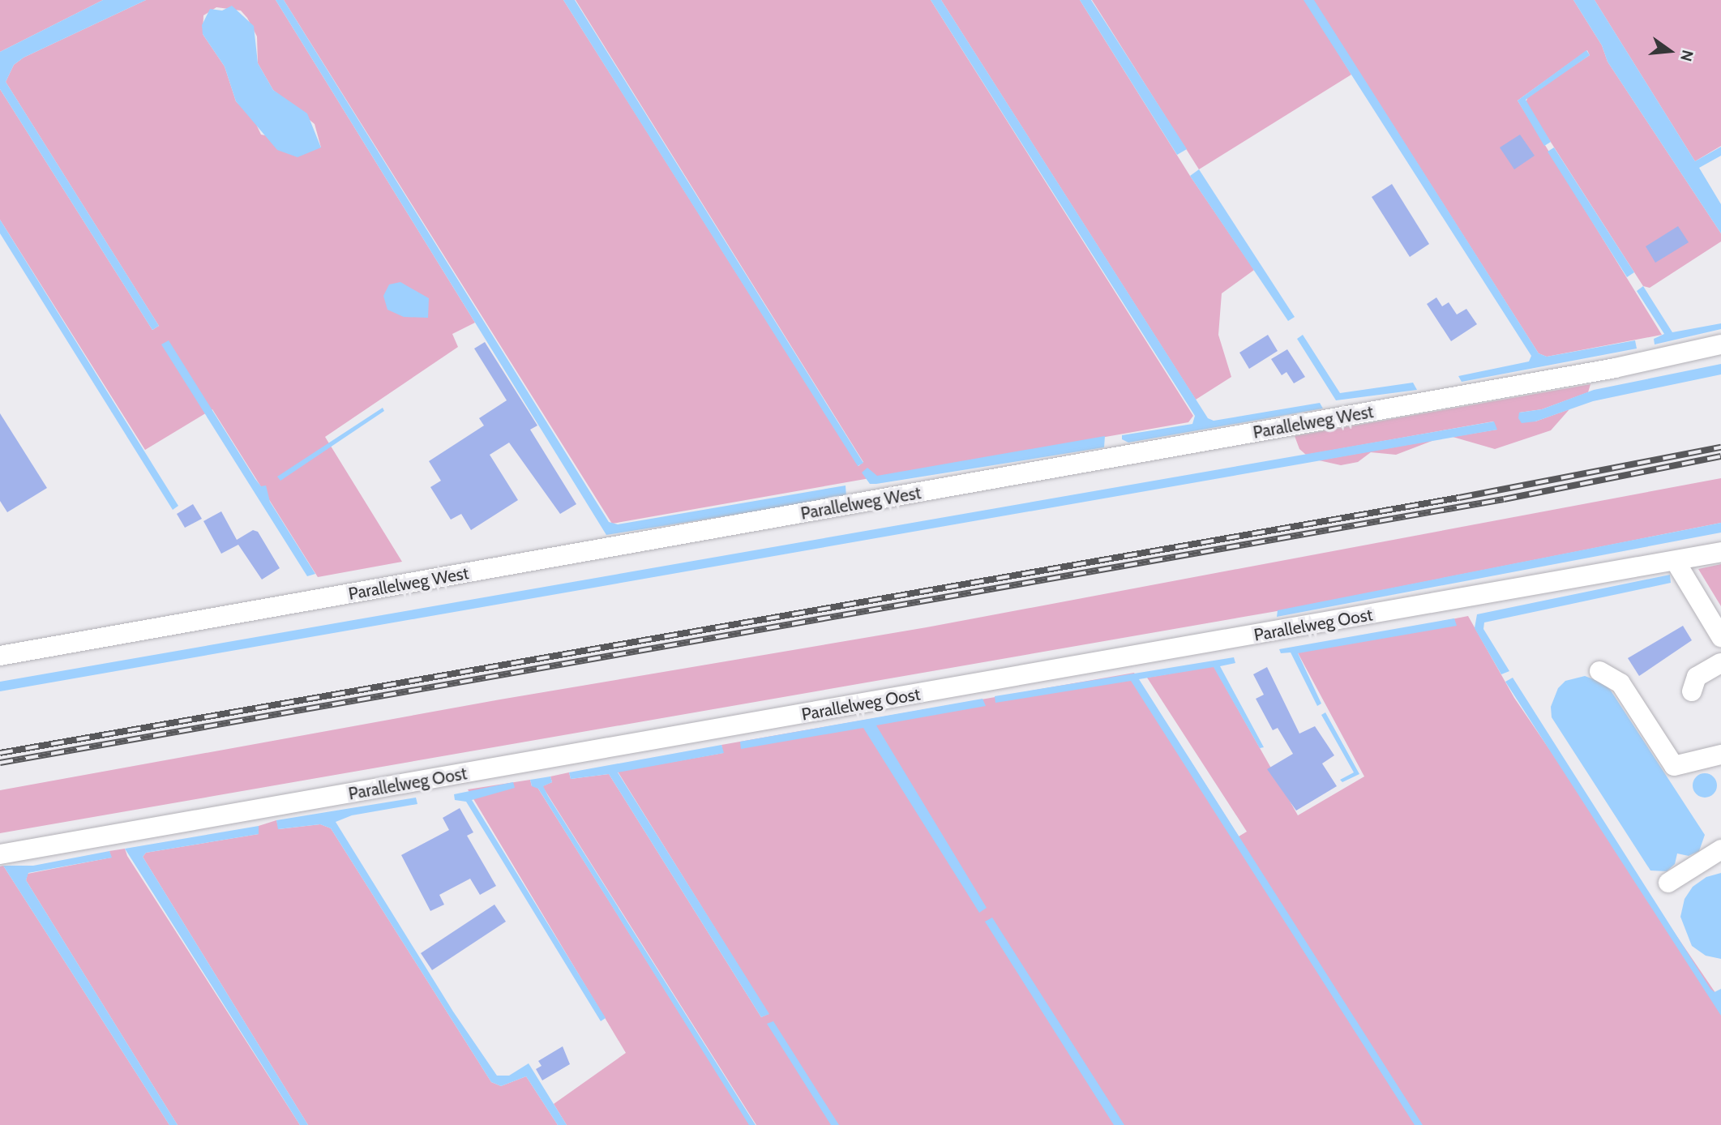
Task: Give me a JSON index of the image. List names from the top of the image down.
{
  "streets": {
    "street": ["Parallelweg West", "Parallelweg Oost"]
  },
  "north": "right"
}
